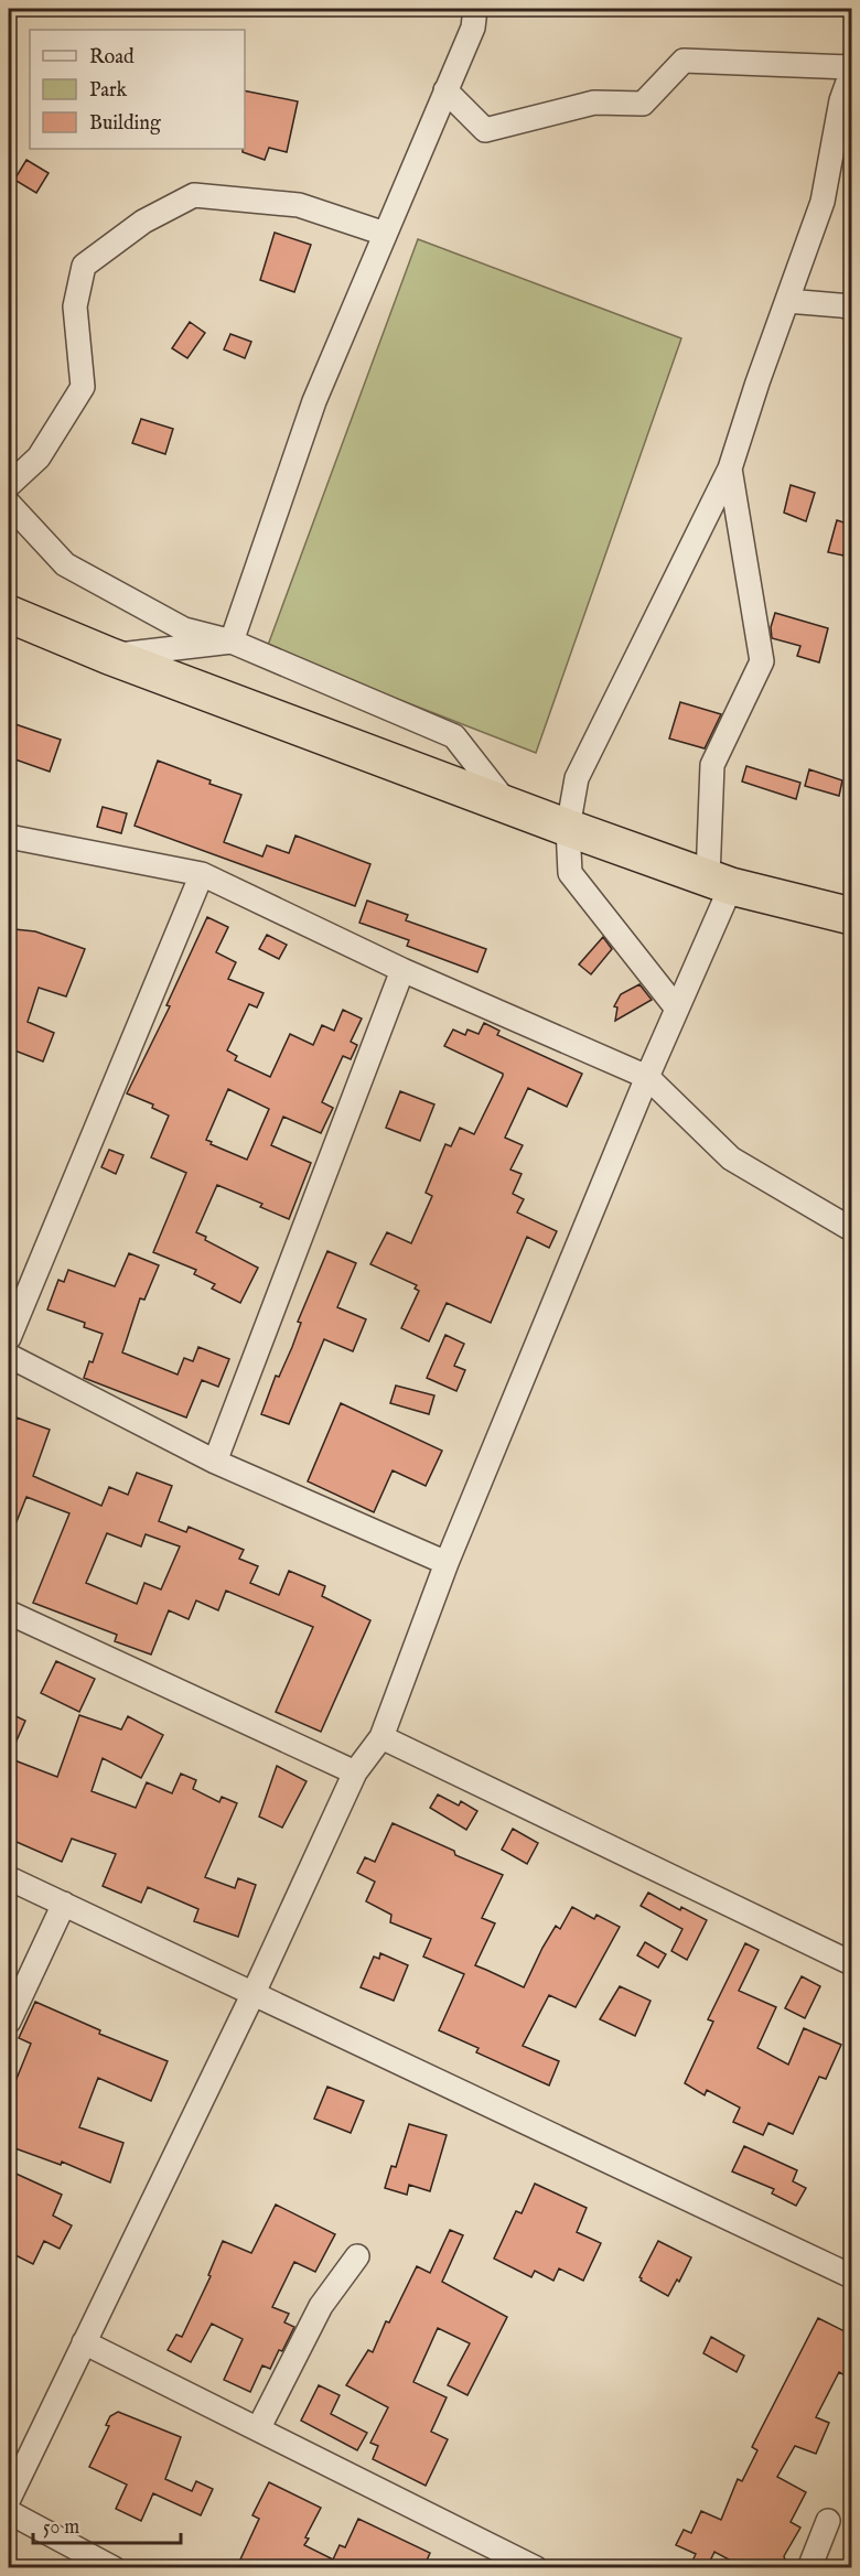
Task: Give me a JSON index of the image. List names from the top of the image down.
{
  "legend": ["Road", "Park", "Building"],
  "scale_bar": "50 m"
}
